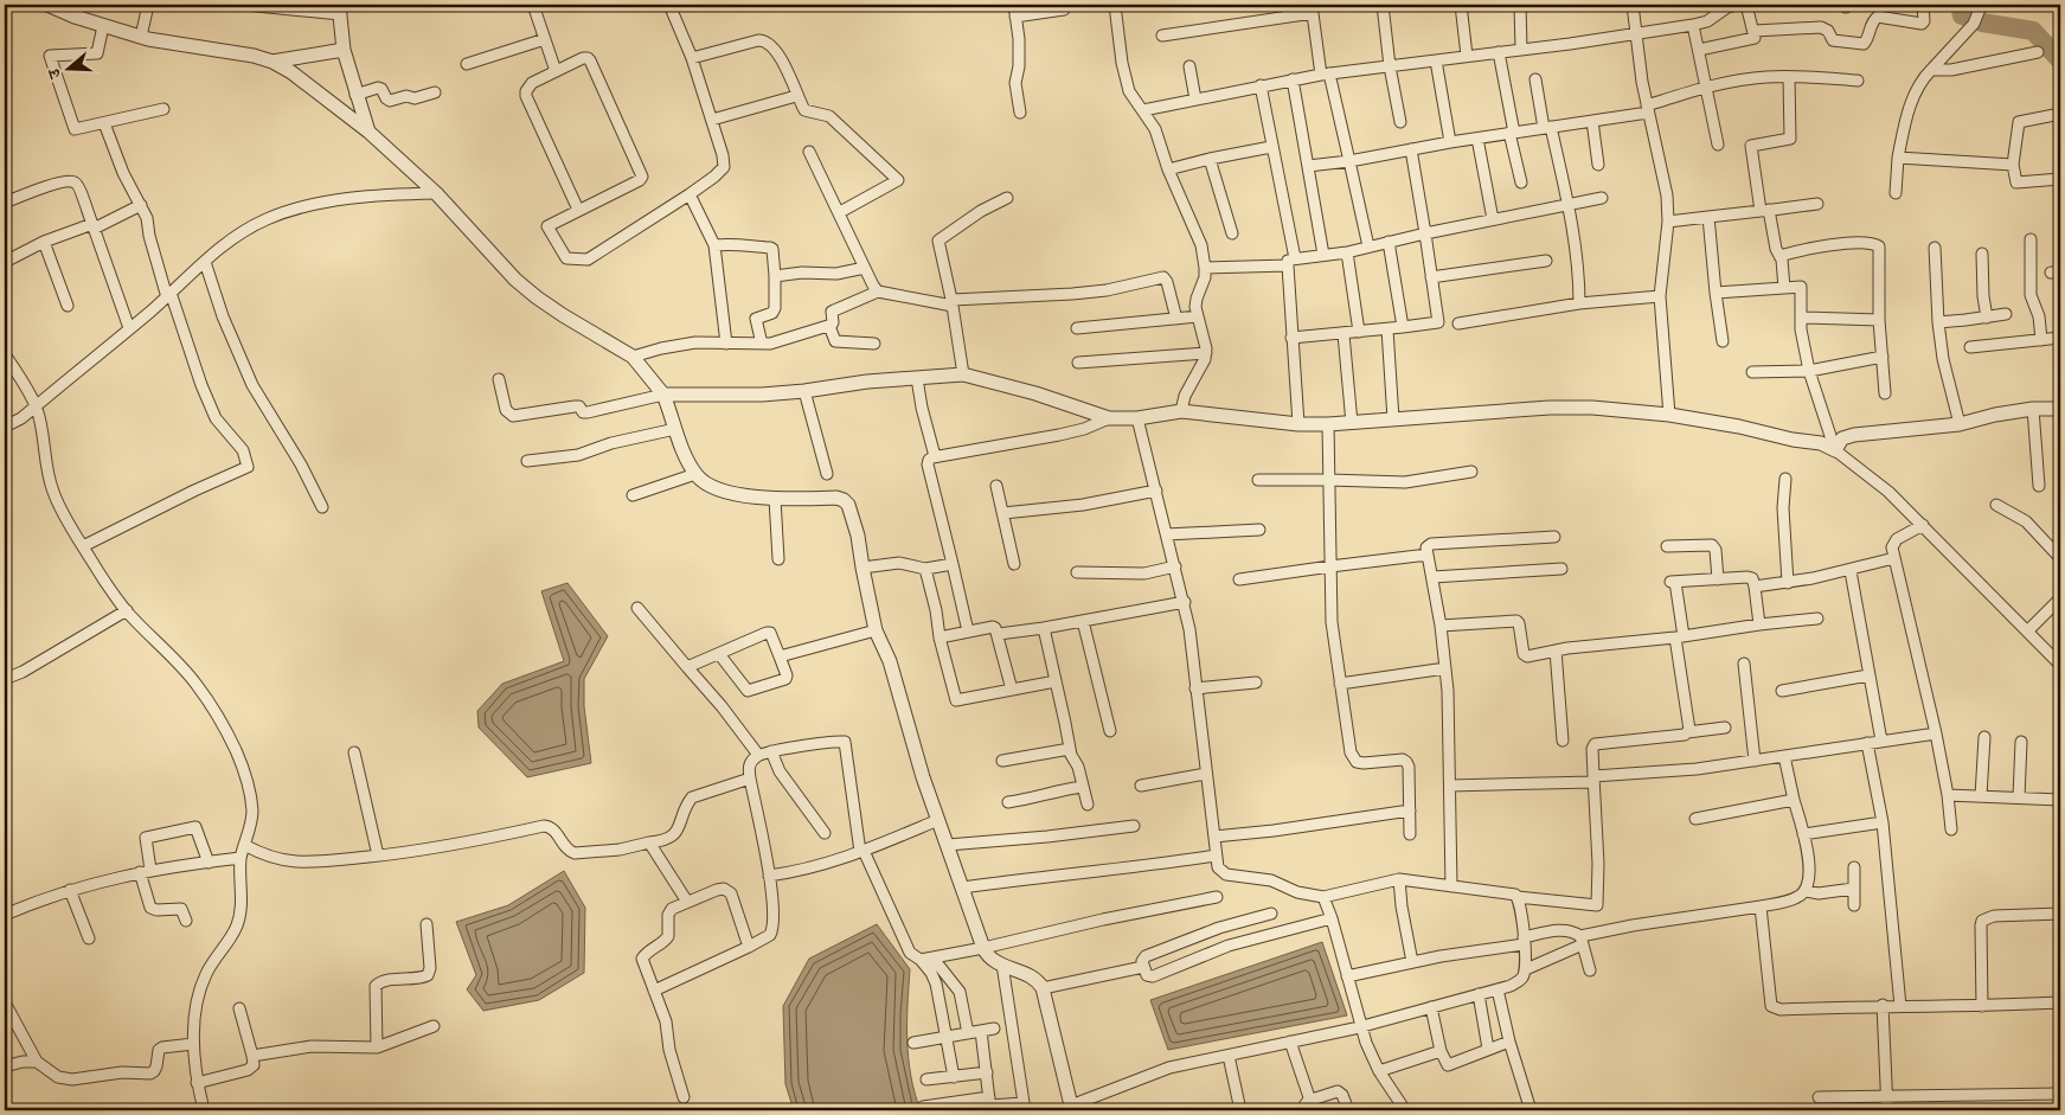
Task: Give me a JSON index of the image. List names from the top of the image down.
{
  "north": "left"
}
